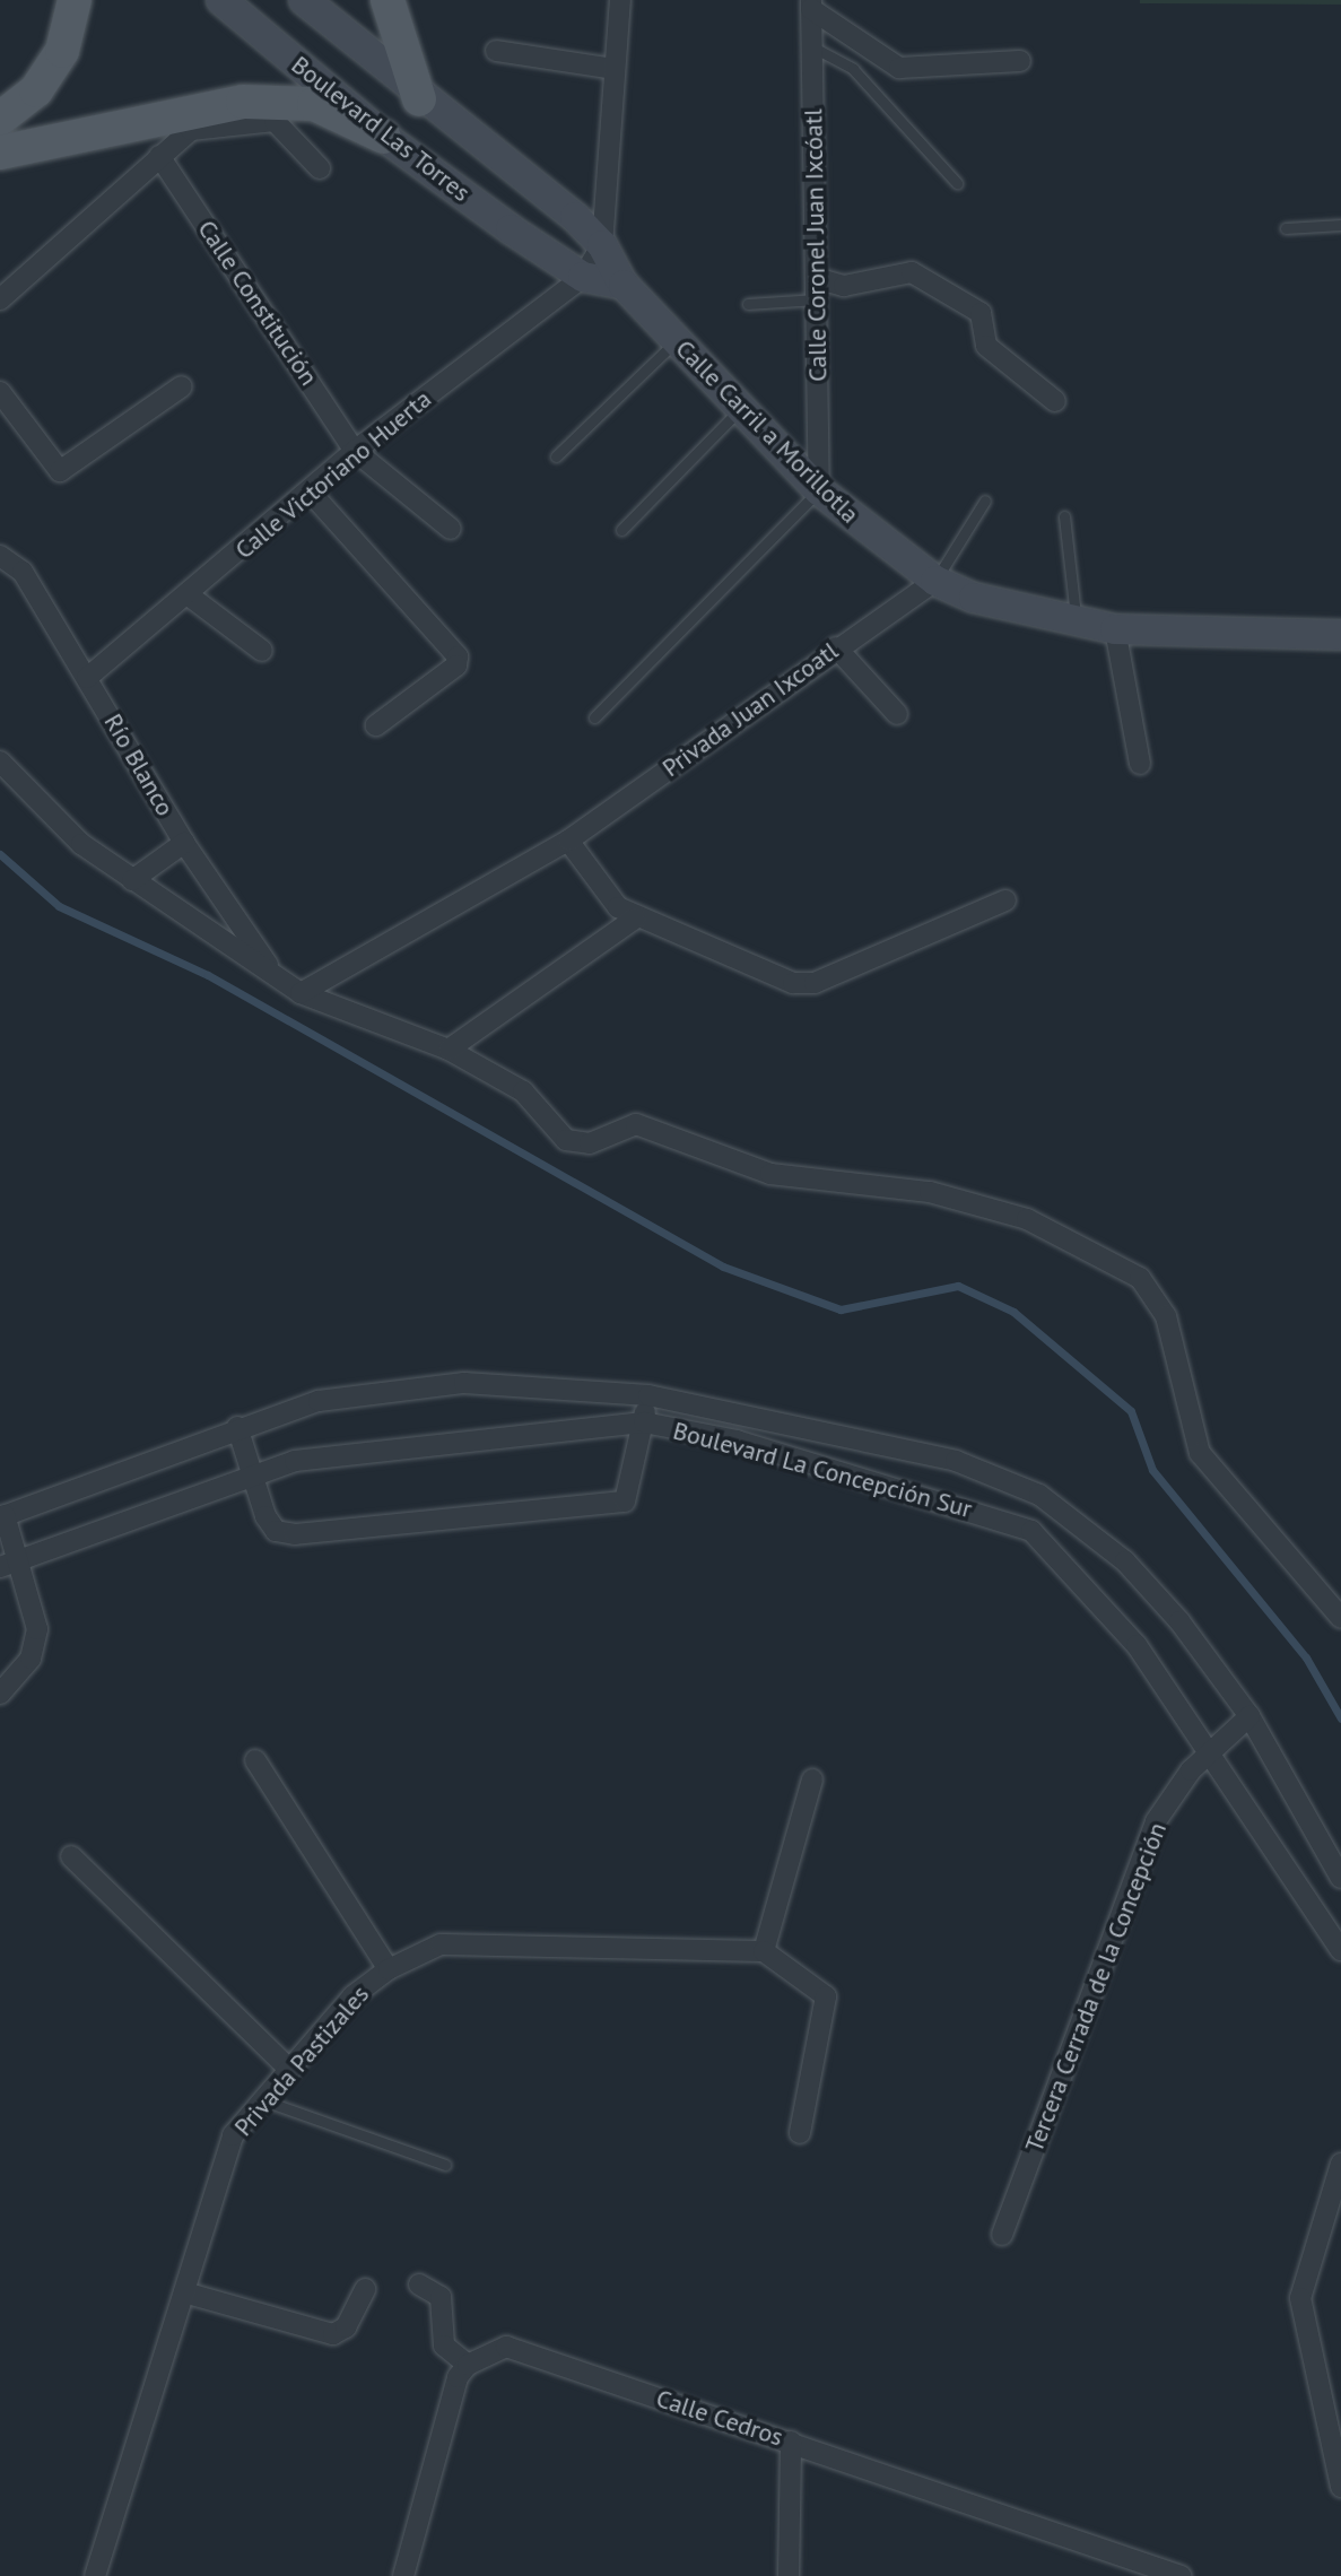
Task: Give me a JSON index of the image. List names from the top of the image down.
{
  "streets": {
    "street": [
      "Boulevard Las Torres",
      "Calle Coronel Juan Ixcóatl",
      "Calle Constitución",
      "Calle Carril a Morillotla",
      "Calle Victoriano Huerta",
      "Privada Juan Ixcoatl",
      "Río Blanco",
      "Boulevard La Concepción Sur",
      "Tercera Cerrada de la Concepción",
      "Privada Pastizales",
      "Calle Cedros"
    ]
  },
  "crossings": [
    ["Boulevard Las Torres", "Calle Carril a Morillotla"],
    ["Boulevard Las Torres", "Calle Victoriano Huerta"],
    ["Calle Coronel Juan Ixcóatl", "Calle Carril a Morillotla"],
    ["Calle Constitución", "Calle Victoriano Huerta"],
    ["Calle Carril a Morillotla", "Privada Juan Ixcoatl"],
    ["Calle Victoriano Huerta", "Río Blanco"],
    ["Boulevard La Concepción Sur", "Tercera Cerrada de la Concepción"]
  ]
}
